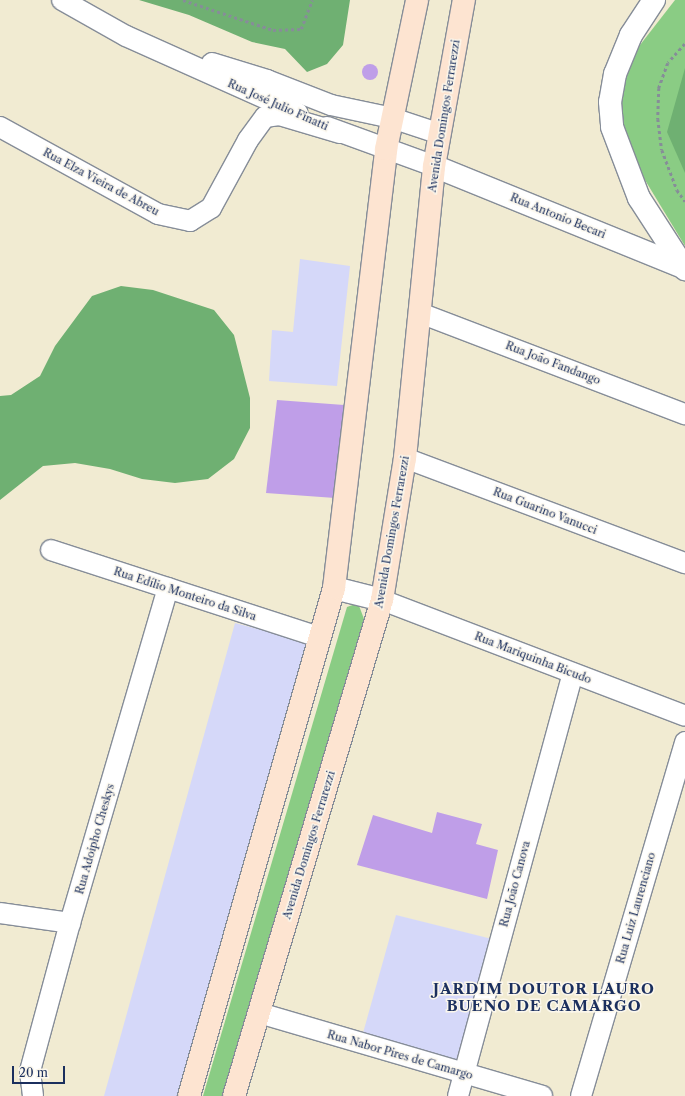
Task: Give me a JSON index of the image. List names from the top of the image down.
{
  "streets": {
    "main road": ["Avenida Domingos Ferrarezzi"],
    "street": [
      "Rua José Julio Finatti",
      "Rua Elza Vieira de Abreu",
      "Rua Antonio Becari",
      "Rua João Fandango",
      "Rua Guarino Vanucci",
      "Rua Edílio Monteiro da Silva",
      "Rua Mariquinha Bicudo",
      "Rua Adoipho Cheskys",
      "Rua João Canova",
      "Rua Luiz Laurenciano",
      "Rua Nabor Pires de Camargo"
    ]
  },
  "crossings": [
    ["Rua José Julio Finatti", "Avenida Domingos Ferrarezzi"],
    ["Rua José Julio Finatti", "Rua Elza Vieira de Abreu"],
    ["Rua José Julio Finatti", "Rua Antonio Becari"],
    ["Avenida Domingos Ferrarezzi", "Rua Antonio Becari"],
    ["Avenida Domingos Ferrarezzi", "Rua João Fandango"],
    ["Avenida Domingos Ferrarezzi", "Rua Guarino Vanucci"],
    ["Avenida Domingos Ferrarezzi", "Rua Mariquinha Bicudo"],
    ["Avenida Domingos Ferrarezzi", "Rua Nabor Pires de Camargo"],
    ["Rua Edílio Monteiro da Silva", "Rua Adoipho Cheskys"],
    ["Rua Mariquinha Bicudo", "Rua João Canova"],
    ["Rua João Canova", "Rua Nabor Pires de Camargo"]
  ],
  "districts": ["JARDIM DOUTOR LAURO BUENO DE CAMARGO"],
  "scale_bar": "20 m"
}
